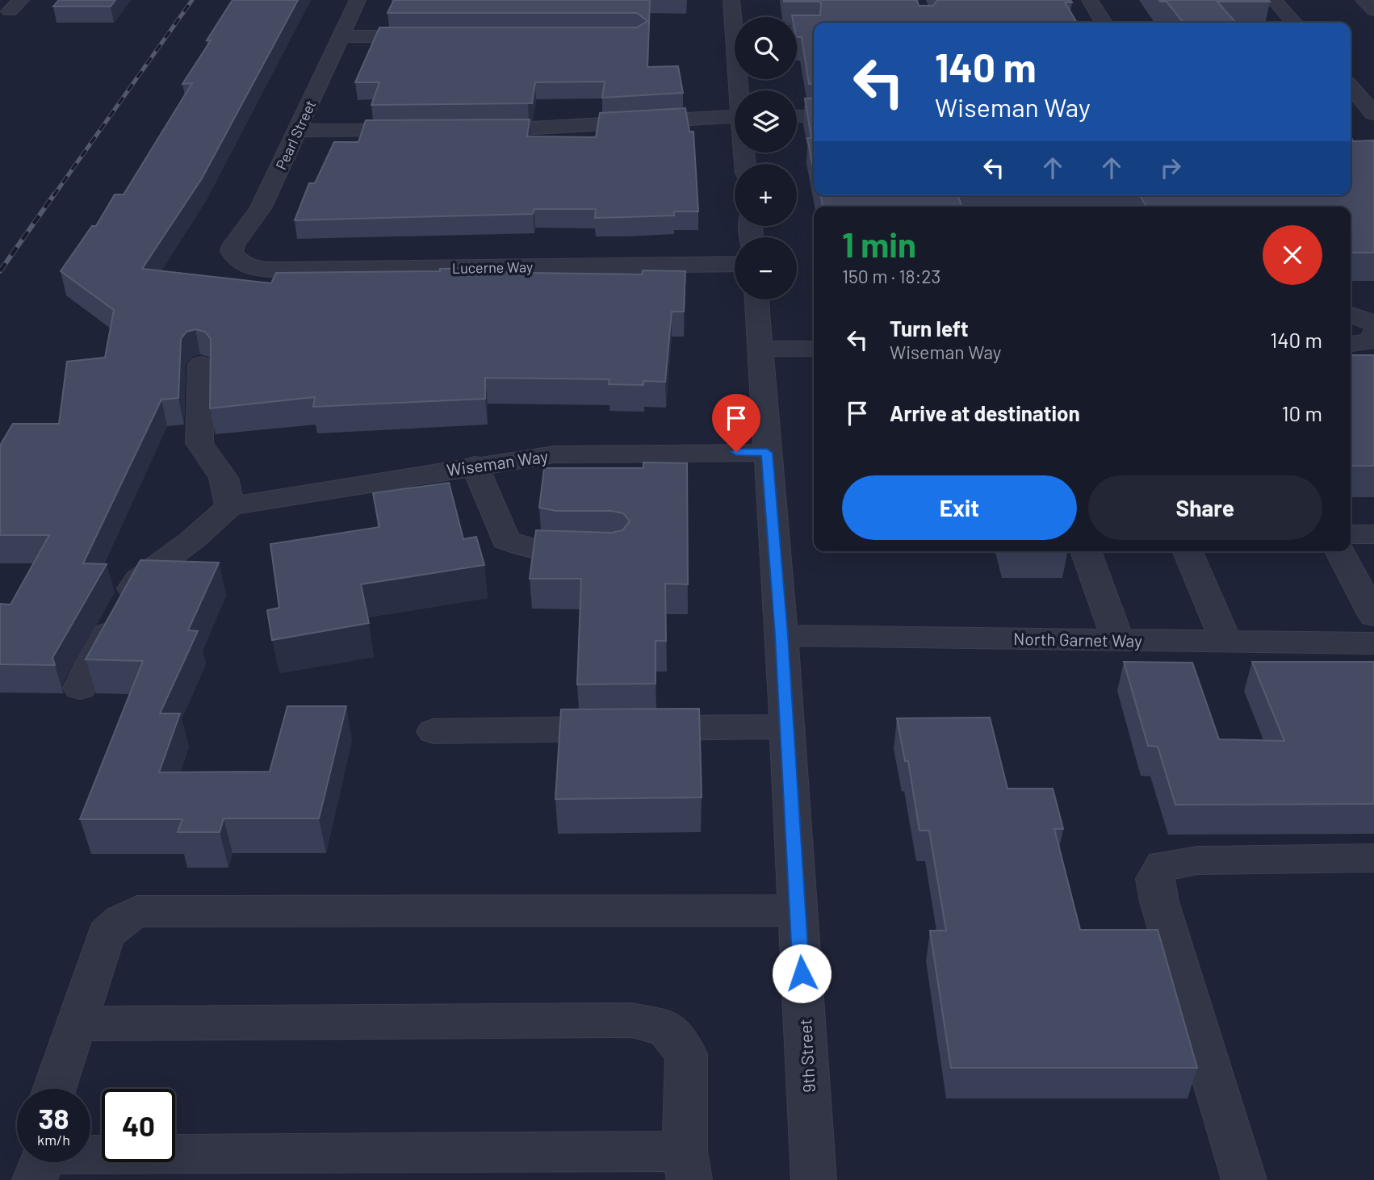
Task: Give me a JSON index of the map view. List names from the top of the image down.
{
  "streets": {
    "street": [
      "Pearl Street",
      "Lucerne Way",
      "Wiseman Way",
      "North Garnet Way",
      "9th Street"
    ]
  },
  "crossings": [
    ["Pearl Street", "Lucerne Way"],
    ["Wiseman Way", "9th Street"],
    ["North Garnet Way", "9th Street"]
  ],
  "page": {
    "map_buttons": ["+", "−"],
    "turn": ["140 m", "Wiseman Way"],
    "heading": ["1 min", "150 m · 18:23"],
    "list": [
      {
        "name": "Turn left",
        "note": "Wiseman Way",
        "value": "140 m"
      },
      {
        "name": "Arrive at destination",
        "value": "10 m"
      }
    ],
    "buttons": ["Exit", "Share"],
    "speed": "38 km/h",
    "limit": "40"
  }
}
